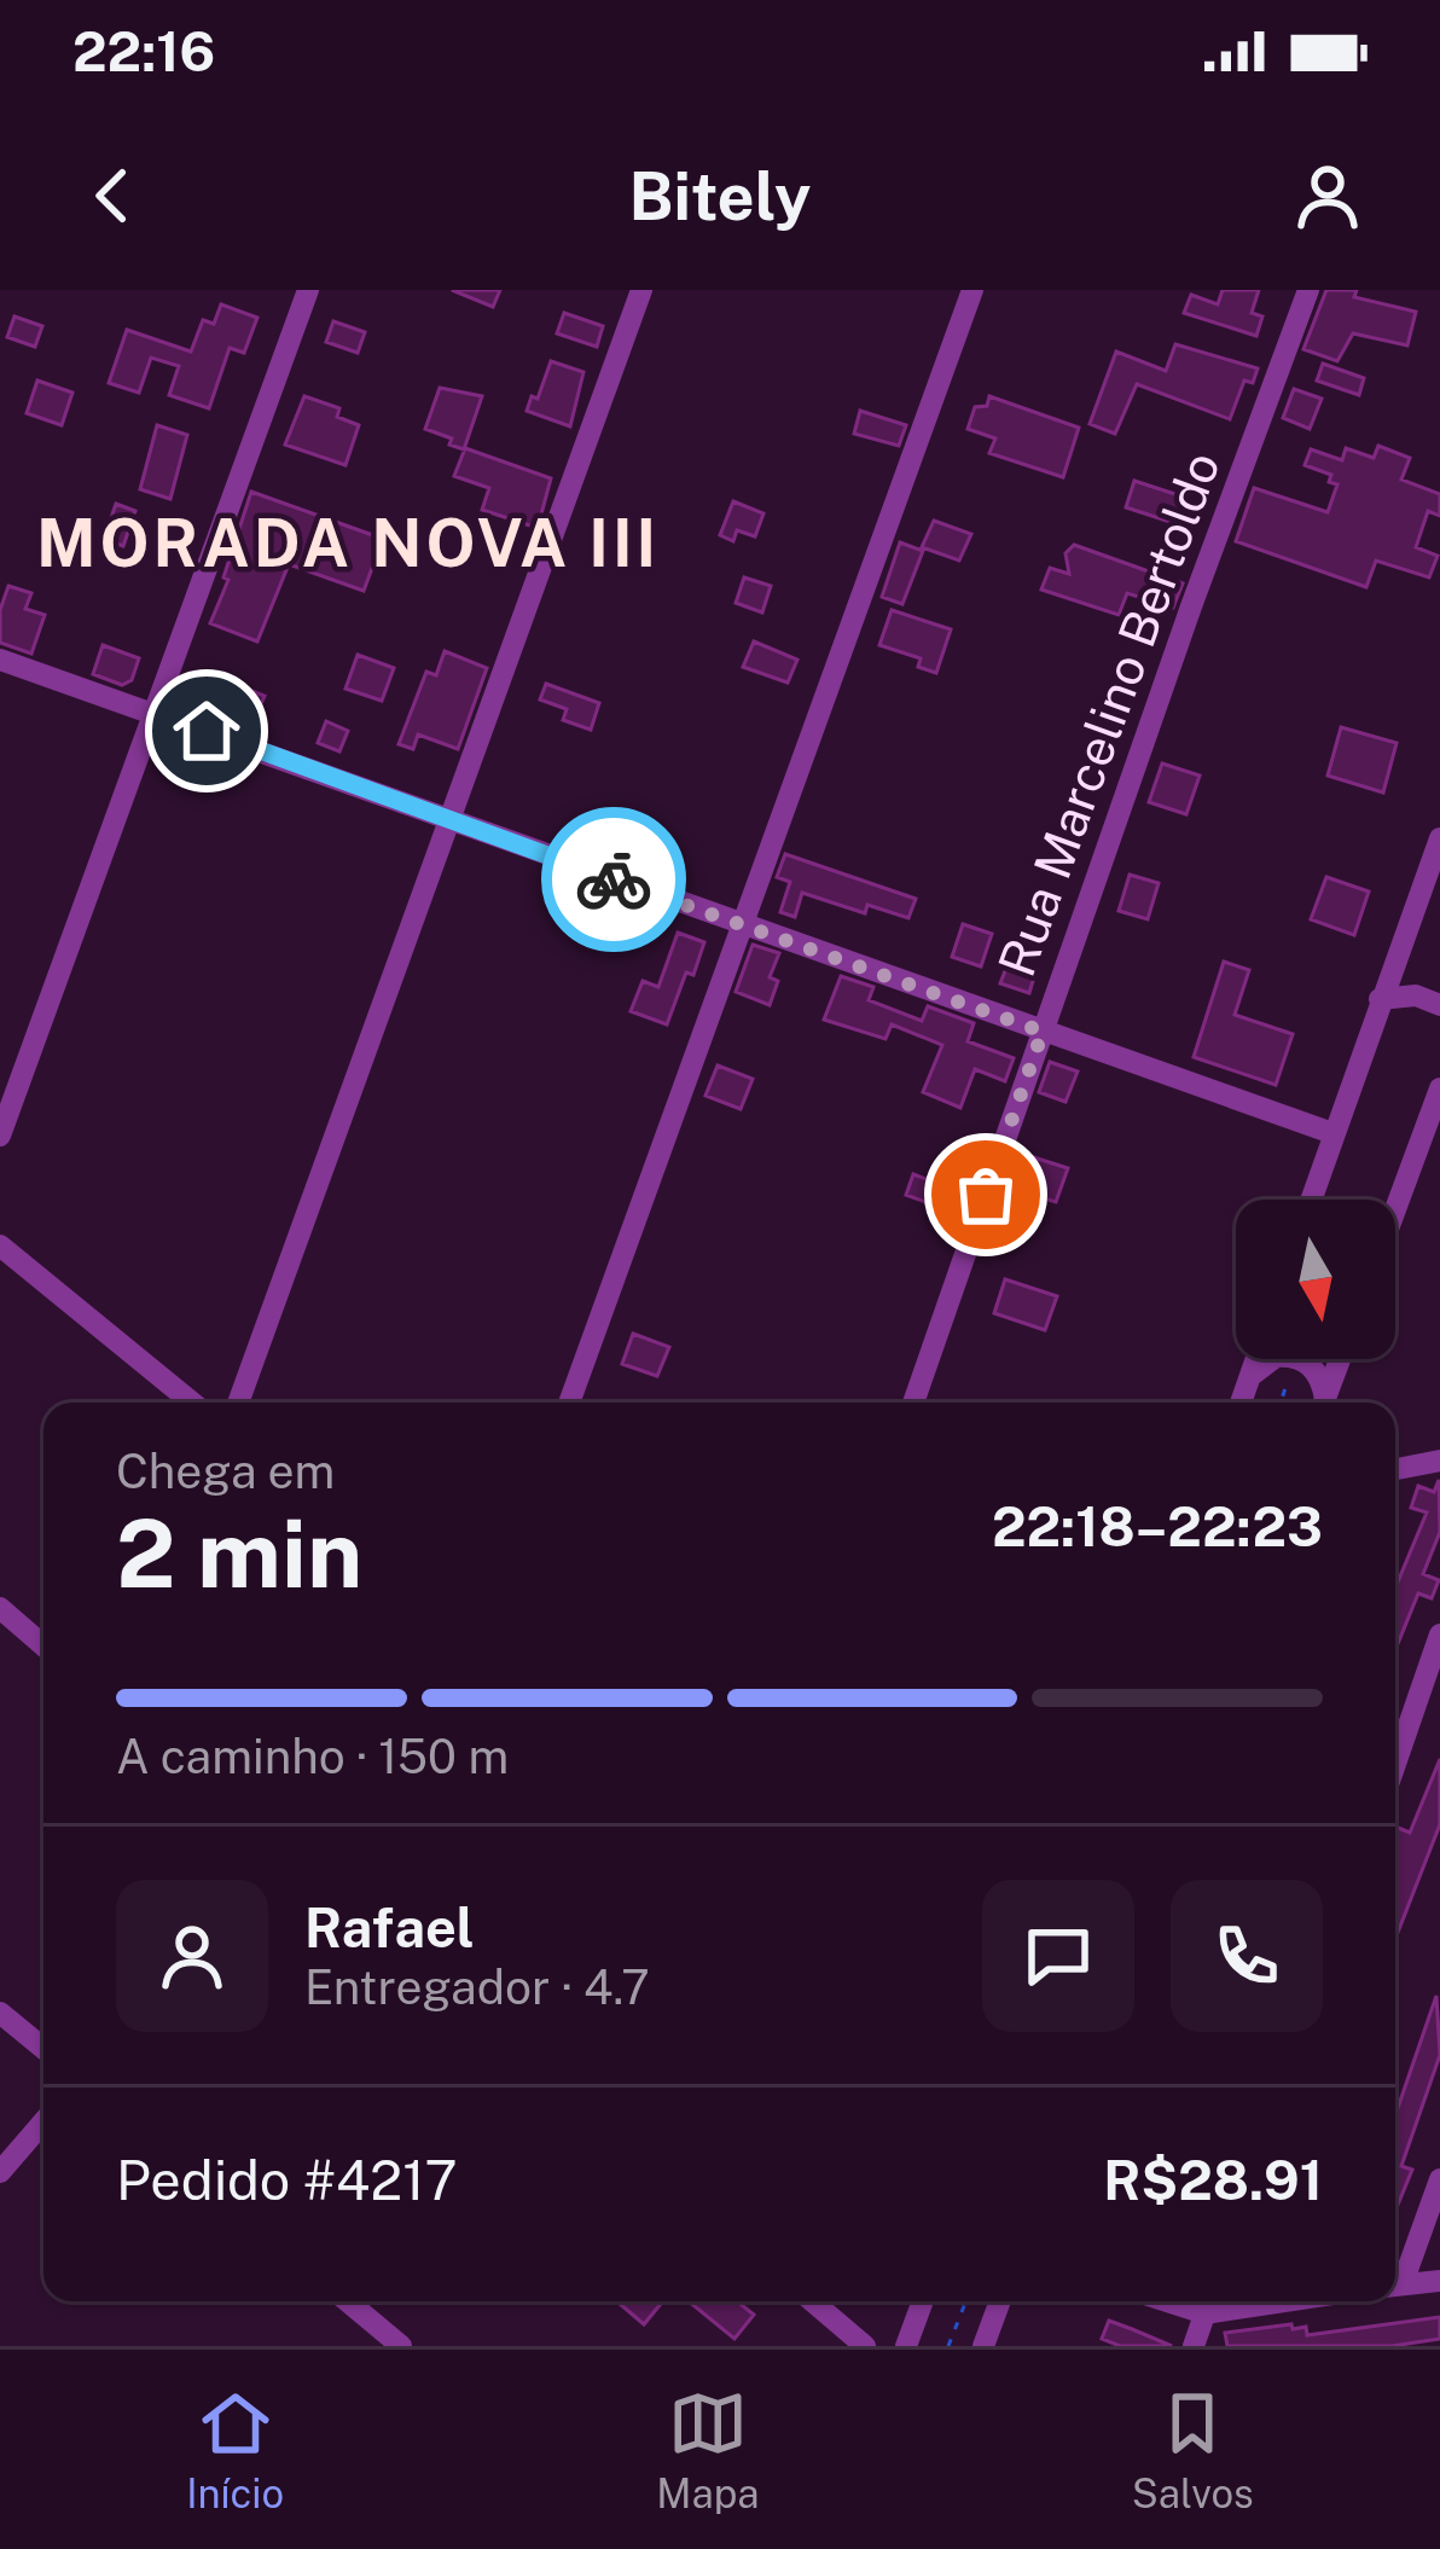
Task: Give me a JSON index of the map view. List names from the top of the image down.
{
  "streets": {
    "street": ["Rua Marcelino Bertoldo"]
  },
  "districts": ["MORADA NOVA III"],
  "north": "bottom",
  "page": {
    "status": "22:16",
    "header": "Bitely",
    "heading": ["2 min", "Chega em", "22:18–22:23"],
    "panel": [
      "Rafael",
      "Entregador · 4.7",
      "Pedido #4217",
      "R$28.91"
    ],
    "bar": "A caminho · 150 m",
    "tabs": ["Início", "Mapa", "Salvos"]
  }
}
